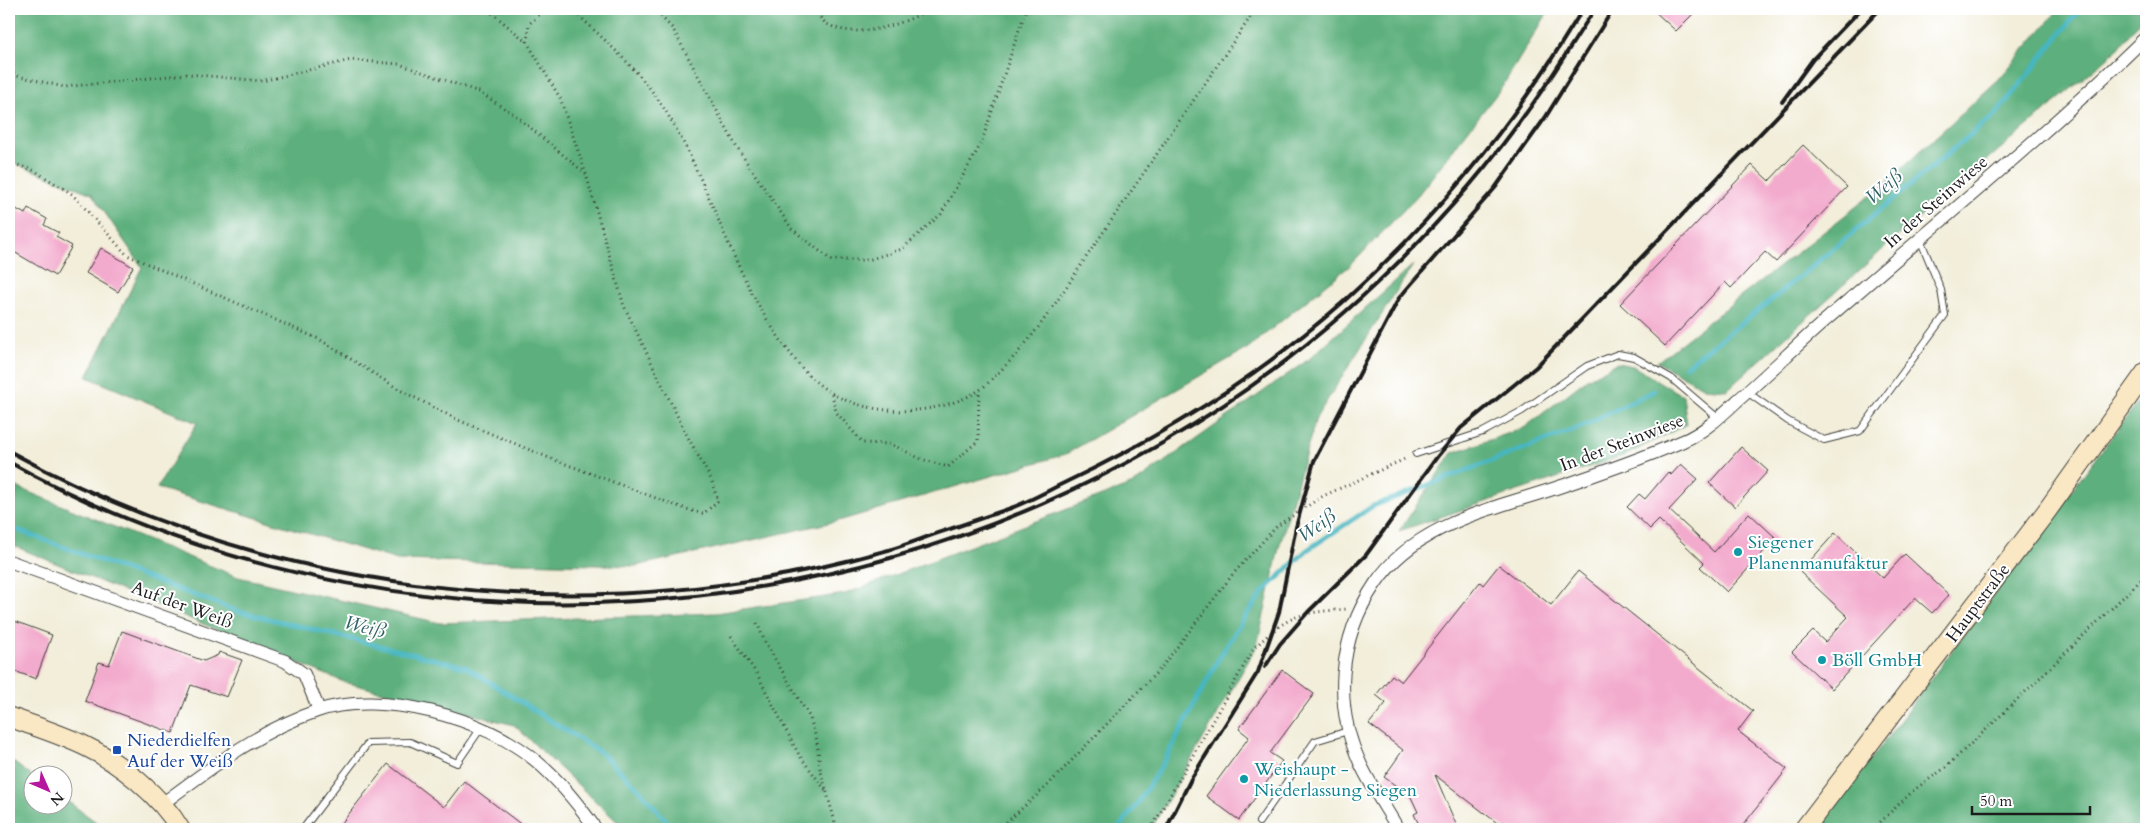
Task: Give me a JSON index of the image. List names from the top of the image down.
{
  "streets": {
    "main road": ["Hauptstraße"],
    "street": ["In der Steinwiese", "Auf der Weiß"]
  },
  "water": ["Weiß"],
  "places": {
    "other": ["Siegener Planenmanufaktur", "Böll GmbH", "Weishaupt - Niederlassung Siegen"],
    "transit": ["Niederdielfen Auf der Weiß"]
  },
  "scale_bar": "50 m",
  "north": "bottom right"
}
